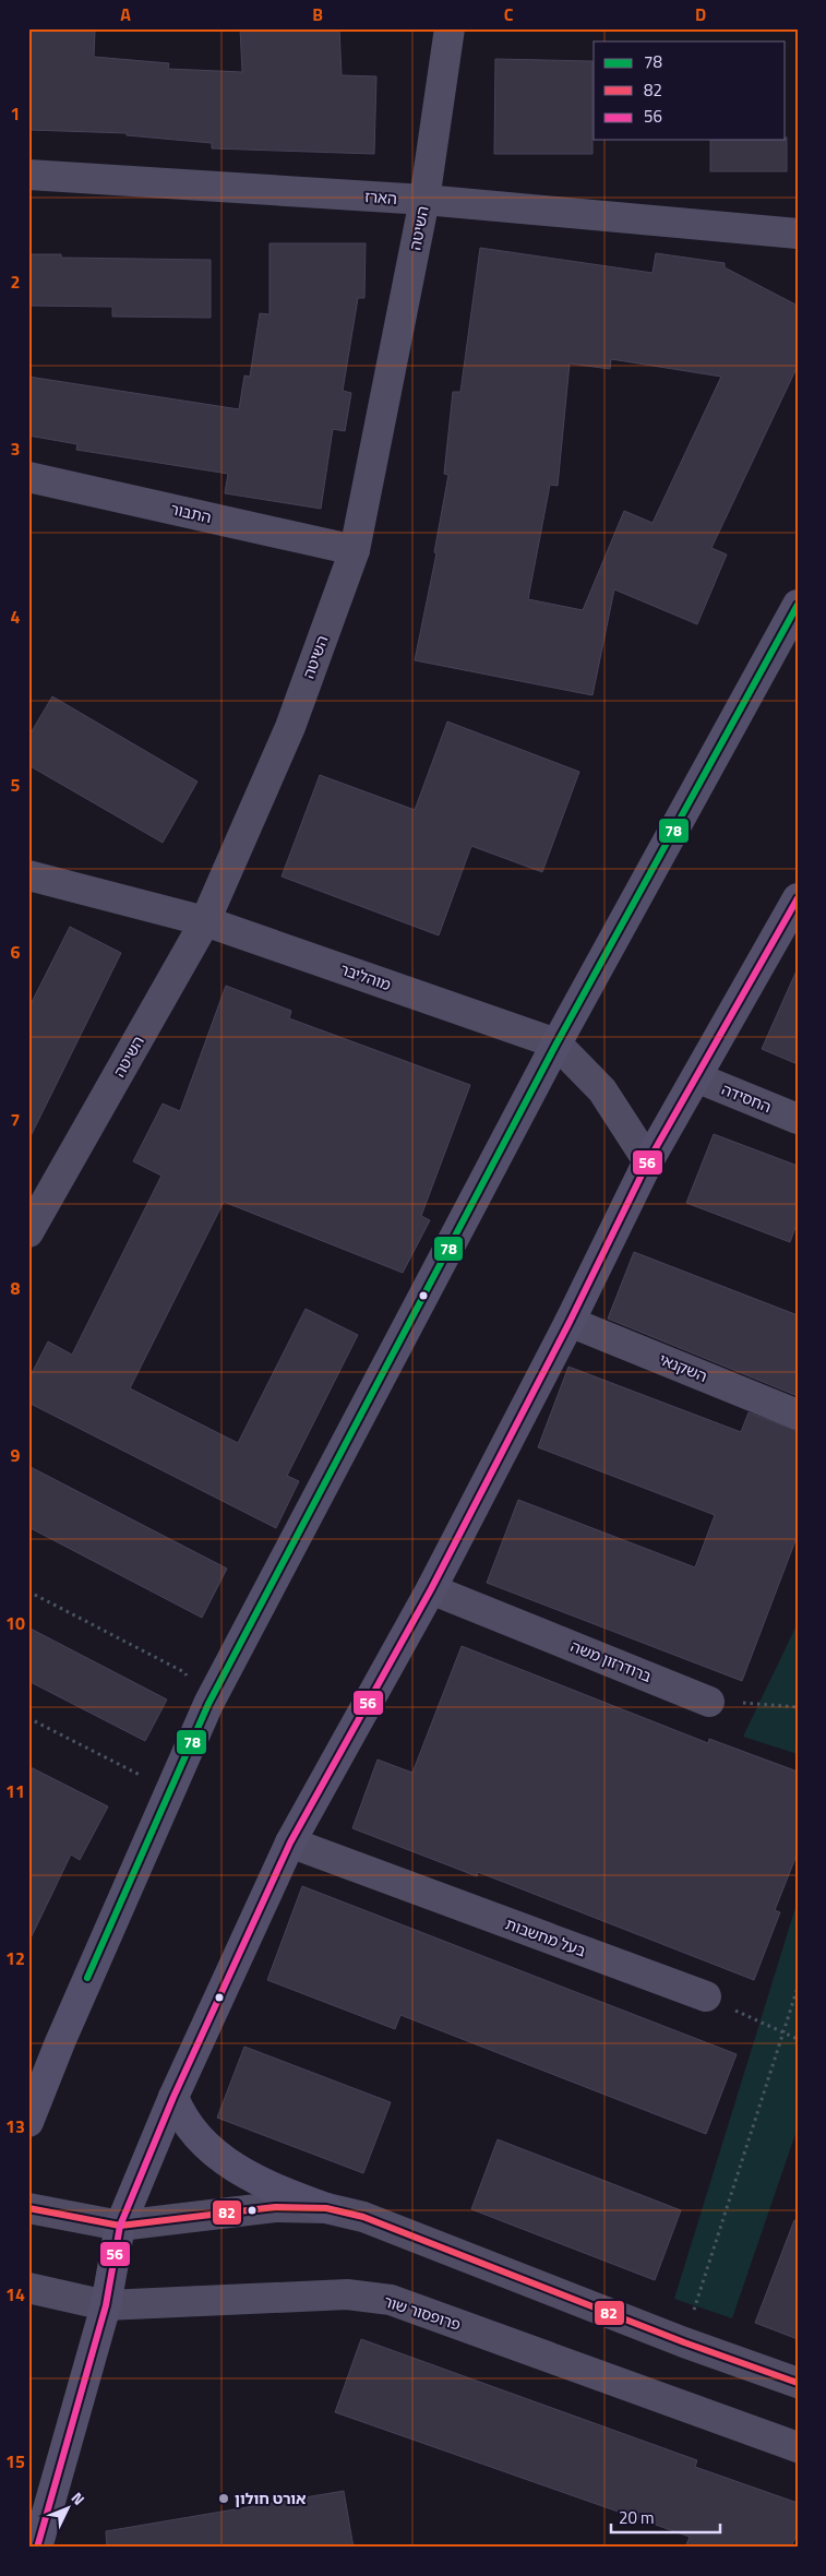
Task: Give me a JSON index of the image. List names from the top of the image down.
{
  "streets": {
    "street": [
      "הארז",
      "השיטה",
      "התבור",
      "מוהליבר",
      "החסידה",
      "השקנאי",
      "ברודרזון משה",
      "בעל מחשבות",
      "פרופסור שור"
    ]
  },
  "crossings": [
    ["הארז", "השיטה"],
    ["השיטה", "התבור"],
    ["השיטה", "מוהליבר"]
  ],
  "places": ["אורט חולון"],
  "lines": ["transit line 78", "transit line 56", "transit line 82"],
  "legend": ["78", "82", "56"],
  "scale_bar": "20 m",
  "north": "top right",
  "grid": {
    "columns": [
      "A",
      "B",
      "C",
      "D"
    ],
    "rows": [
      "1",
      "2",
      "3",
      "4",
      "5",
      "6",
      "7",
      "8",
      "9",
      "10",
      "11",
      "12",
      "13",
      "14",
      "15"
    ]
  }
}
